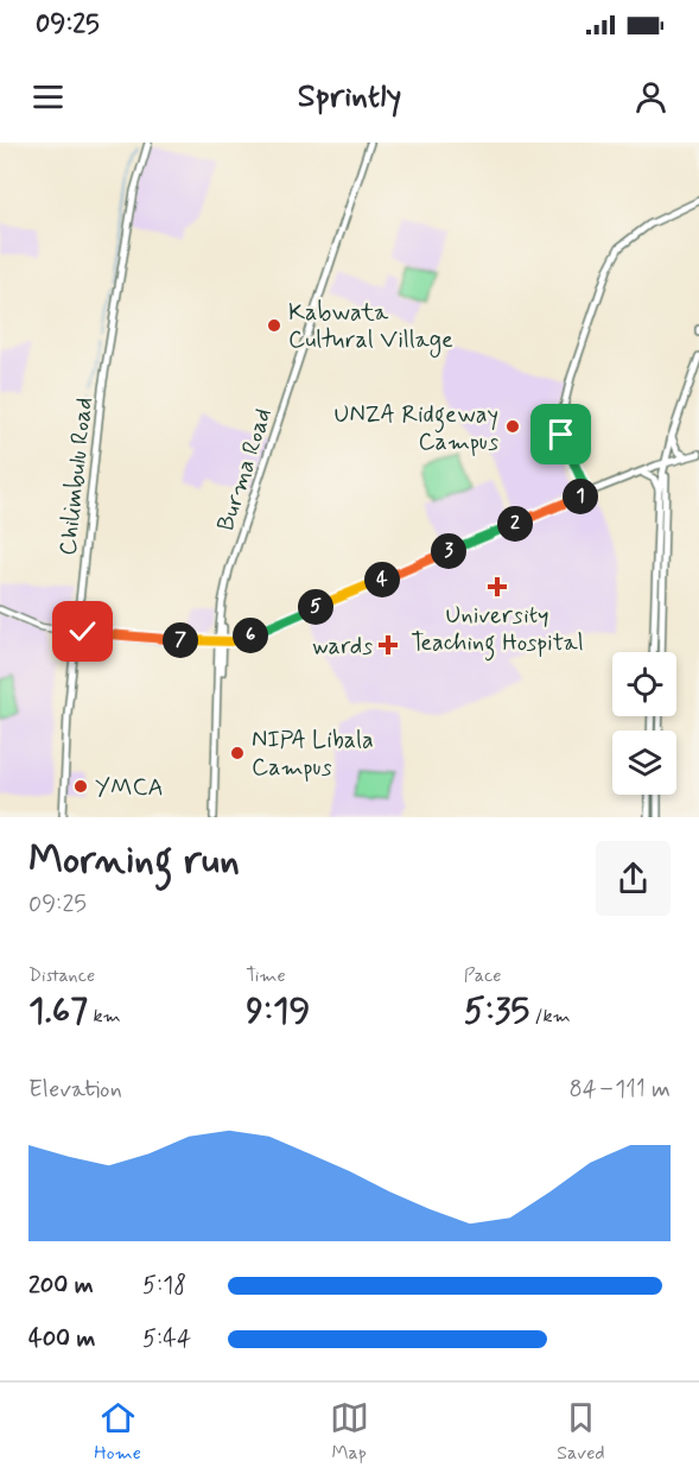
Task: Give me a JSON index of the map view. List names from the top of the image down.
{
  "streets": {
    "main road": ["Burma Road", "Chilimbulu Road"]
  },
  "places": {
    "other": [
      "Kabwata Cultural Village",
      "UNZA Ridgeway Campus",
      "NIPA Libala Campus",
      "YMCA"
    ],
    "health": ["University Teaching Hospital", "wards"]
  },
  "page": {
    "status": "09:25",
    "header": "Sprintly",
    "pins": [
      "1",
      "2",
      "3",
      "4",
      "5",
      "6",
      "7"
    ],
    "heading": ["Morning run", "09:25"],
    "stats": [
      ["Distance", "1.67 km"],
      ["Time", "9:19"],
      ["Pace", "5:35 /km"]
    ],
    "chart": ["Elevation", "84–111 m"],
    "list": [
      {
        "name": "200 m",
        "note": "5:18"
      },
      {
        "name": "400 m",
        "note": "5:44"
      }
    ],
    "tabs": ["Home", "Map", "Saved"]
  }
}
